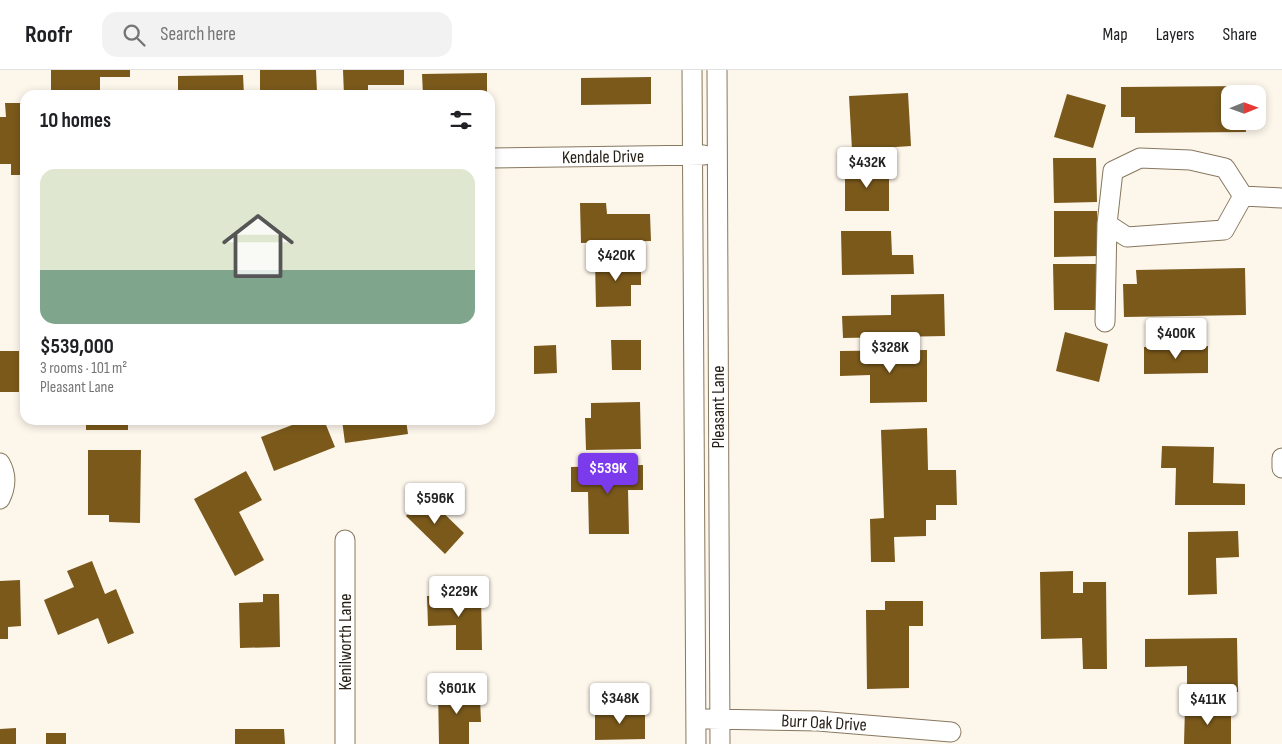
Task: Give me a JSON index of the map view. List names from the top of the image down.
{
  "streets": {
    "street": [
      "Kendale Drive",
      "Pleasant Lane",
      "Kenilworth Lane",
      "Burr Oak Drive"
    ]
  },
  "crossings": [
    ["Kendale Drive", "Pleasant Lane"],
    ["Pleasant Lane", "Burr Oak Drive"]
  ],
  "north": "right",
  "page": {
    "header": "Roofr",
    "search": "Search here",
    "nav": ["Map", "Layers", "Share"],
    "heading": "10 homes",
    "price": [
      "$432K",
      "$420K",
      "$400K",
      "$328K",
      "$539K",
      "$596K",
      "$229K",
      "$601K",
      "$348K",
      "$411K"
    ],
    "list": [
      {
        "name": "$539,000",
        "note": "3 rooms · 101 m² · Pleasant Lane"
      }
    ]
  }
}
